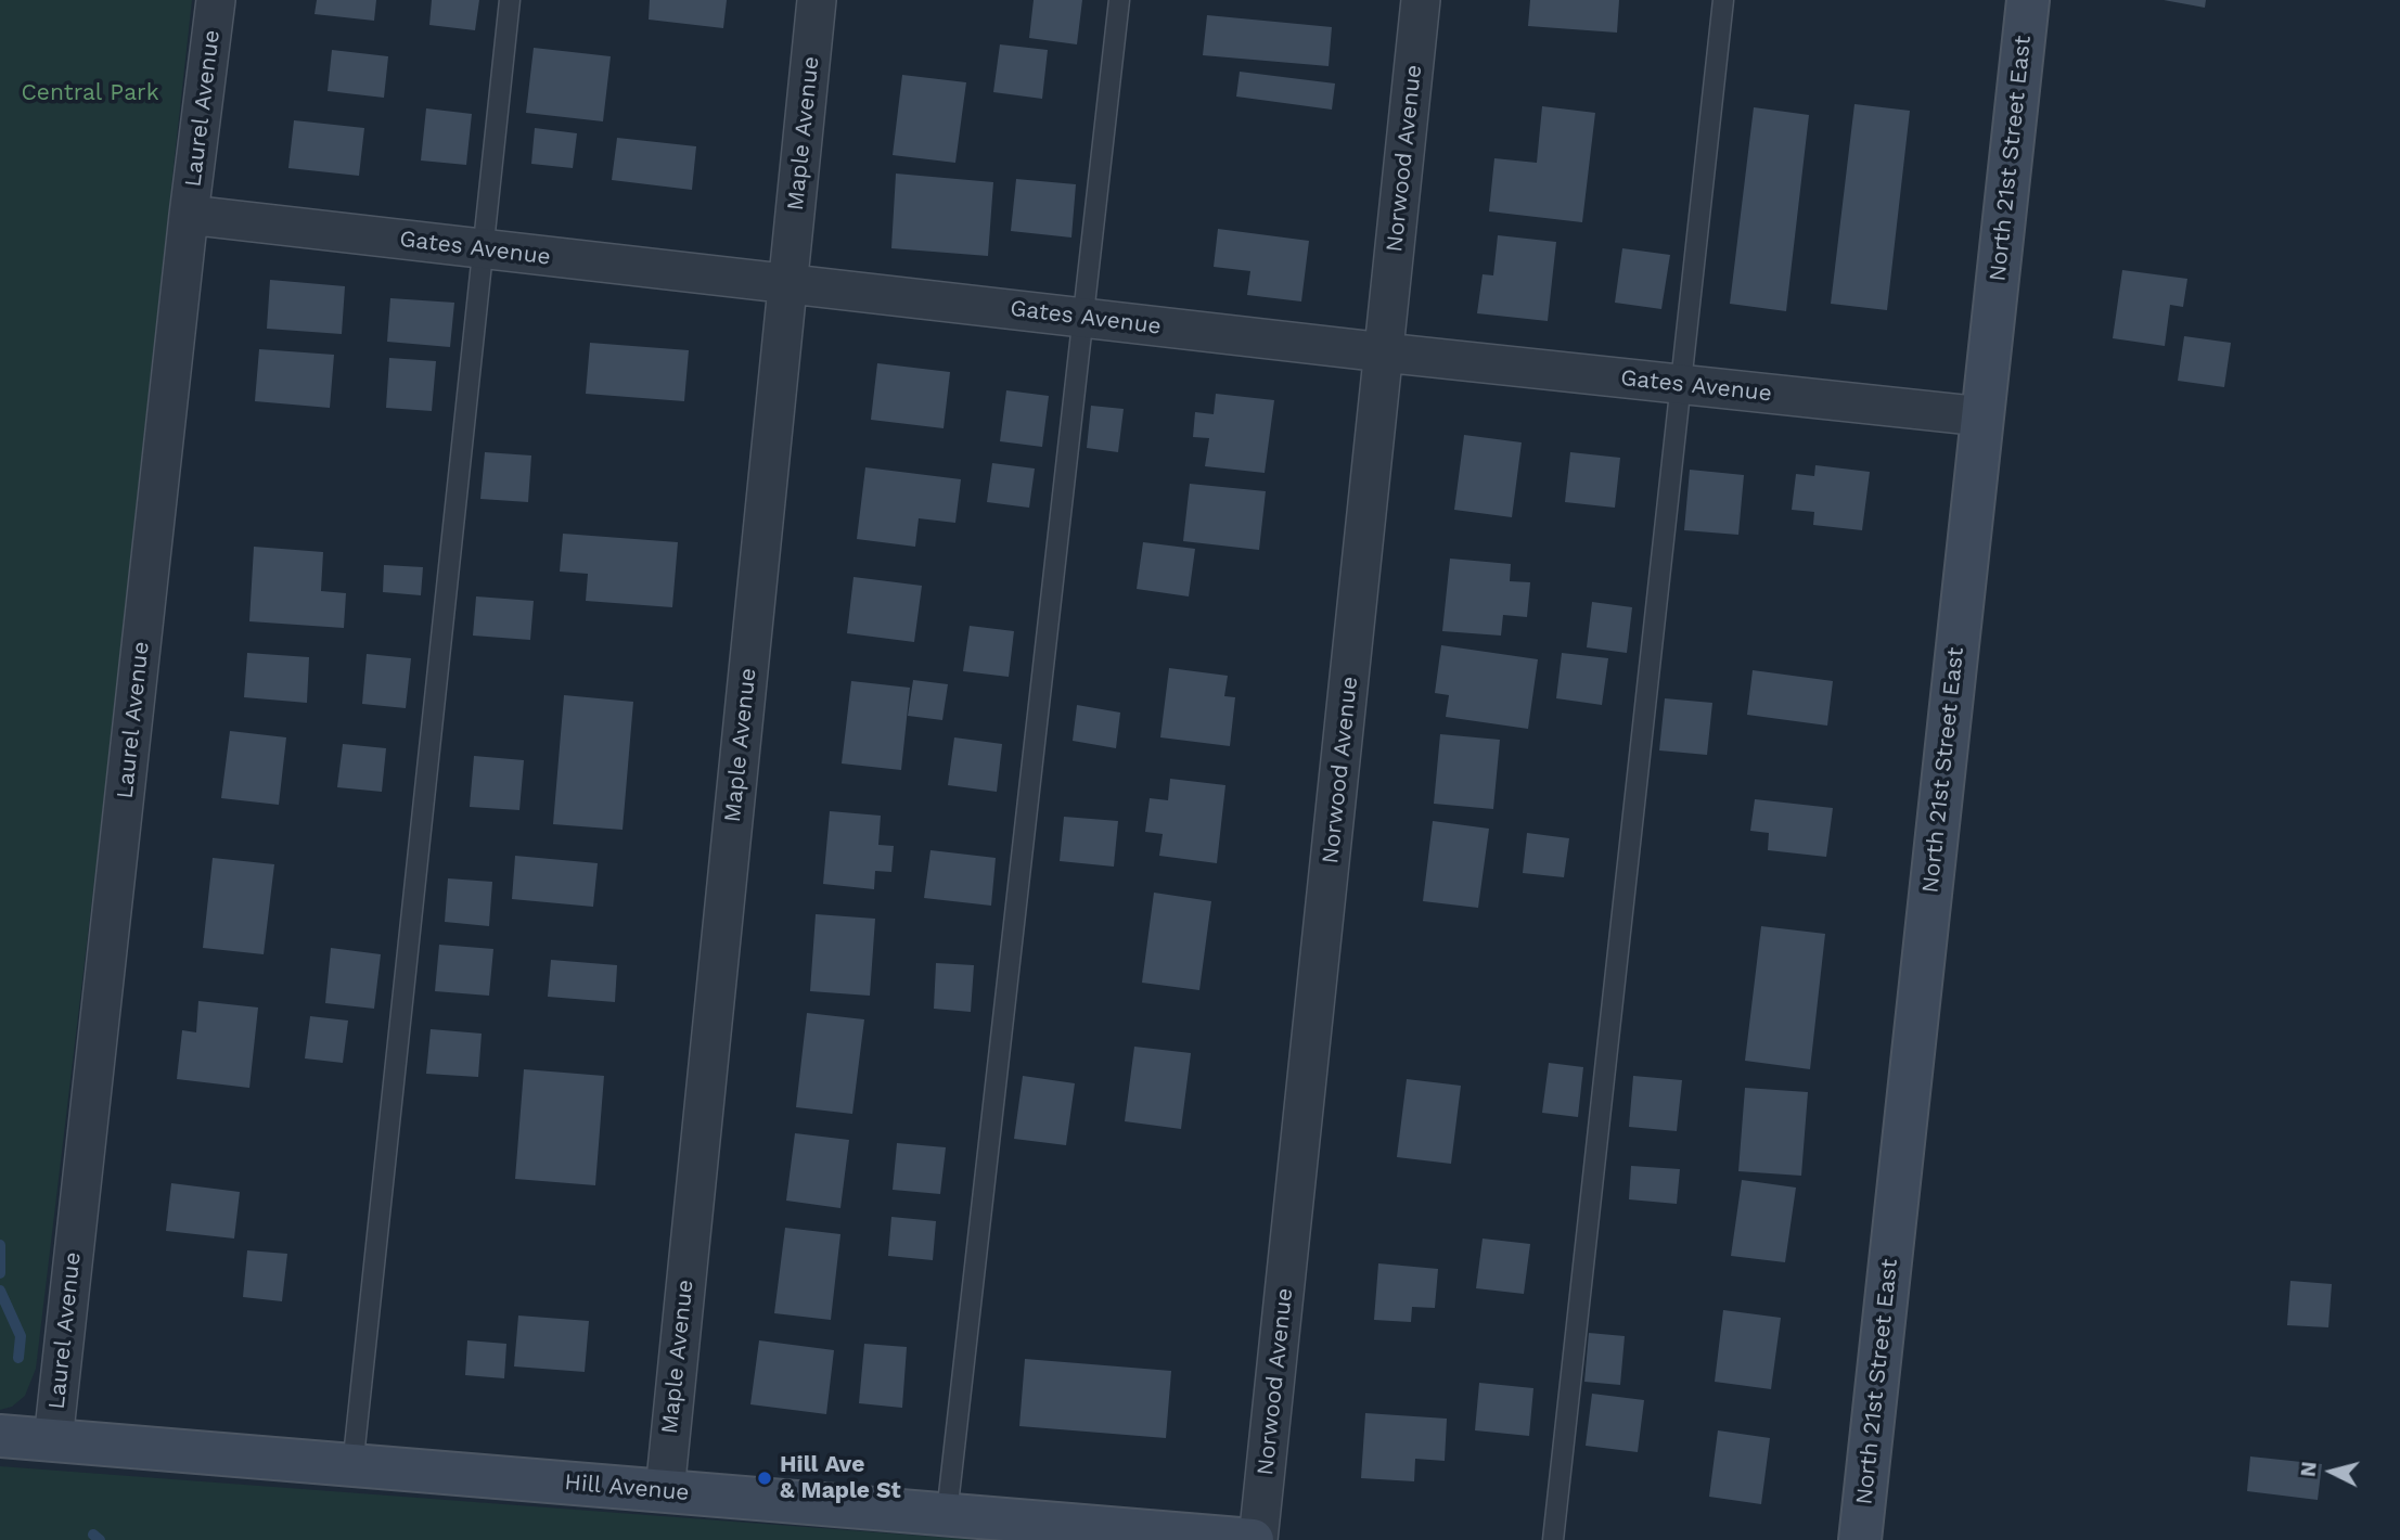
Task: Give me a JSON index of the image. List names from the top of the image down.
{
  "streets": {
    "street": [
      "Laurel Avenue",
      "Maple Avenue",
      "Norwood Avenue",
      "North 21st Street East",
      "Gates Avenue",
      "Hill Avenue"
    ]
  },
  "crossings": [
    ["Laurel Avenue", "Gates Avenue"],
    ["Laurel Avenue", "Hill Avenue"],
    ["Maple Avenue", "Gates Avenue"],
    ["Maple Avenue", "Hill Avenue"],
    ["Norwood Avenue", "Gates Avenue"],
    ["Norwood Avenue", "Hill Avenue"],
    ["North 21st Street East", "Gates Avenue"]
  ],
  "parks": ["Central Park"],
  "places": ["Hill Ave & Maple St"],
  "north": "left"
}
